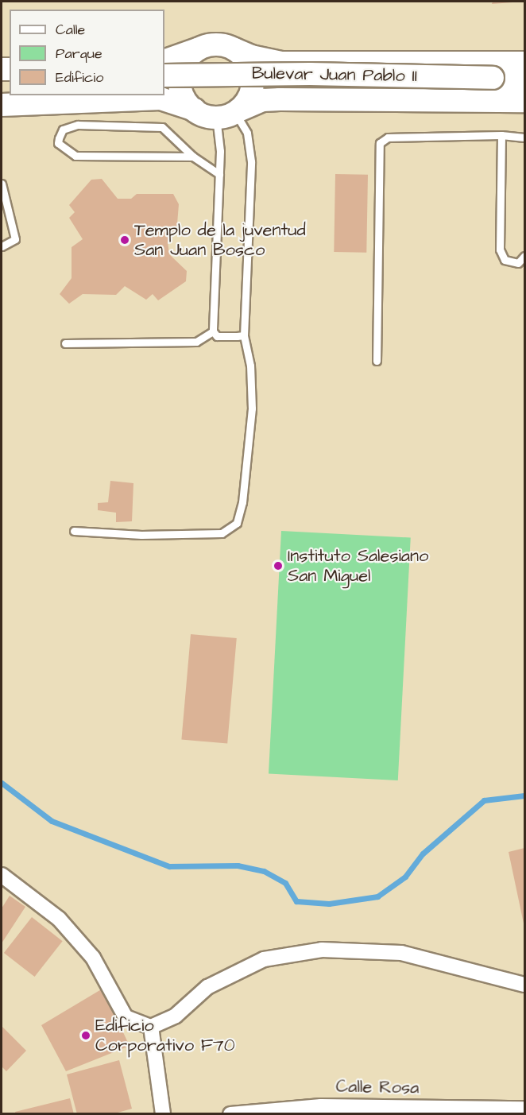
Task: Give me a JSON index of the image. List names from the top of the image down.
{
  "streets": {
    "main road": ["Bulevar Juan Pablo II"],
    "street": ["Calle Rosa"]
  },
  "places": ["Templo de la juventud San Juan Bosco", "Instituto Salesiano San Miguel", "Edificio Corporativo F70"],
  "legend": ["Calle", "Parque", "Edificio"]
}
